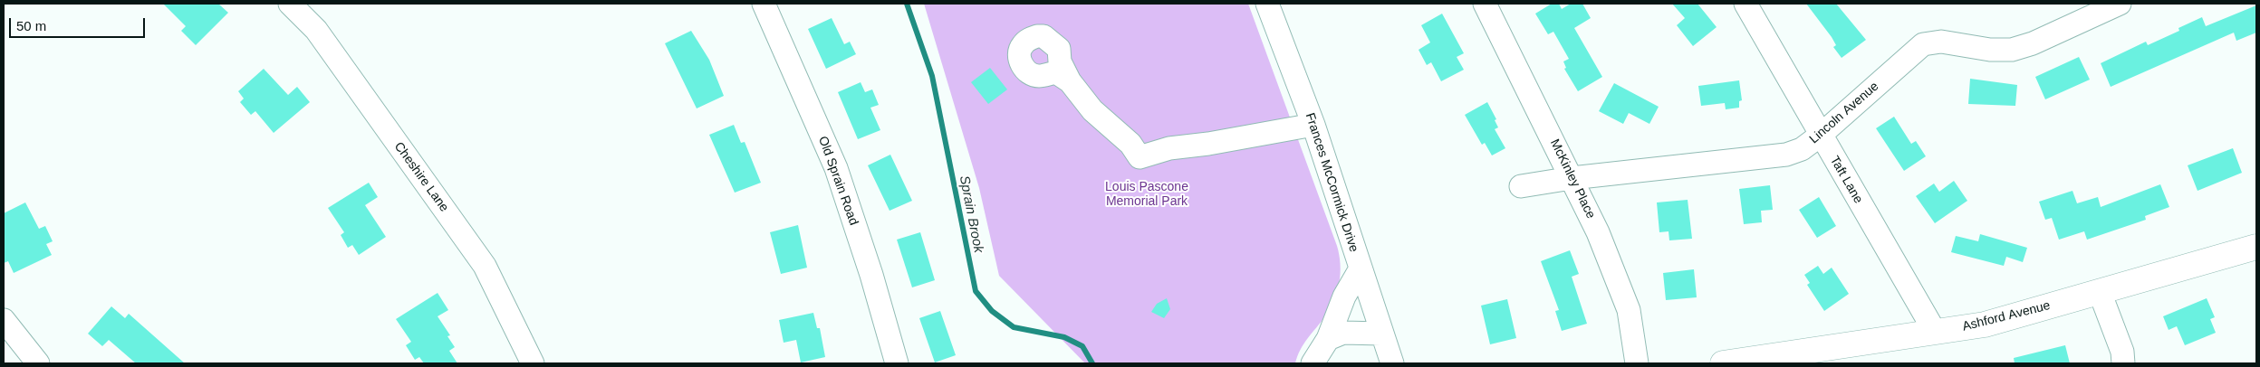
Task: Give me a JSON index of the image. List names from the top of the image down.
{
  "streets": {
    "main road": ["Ashford Avenue"],
    "street": [
      "Lincoln Avenue",
      "Cheshire Lane",
      "McKinley Place",
      "Taft Lane",
      "Old Sprain Road",
      "Frances McCormick Drive"
    ]
  },
  "crossings": [
    ["Lincoln Avenue", "McKinley Place"],
    ["Lincoln Avenue", "Taft Lane"],
    ["Taft Lane", "Ashford Avenue"]
  ],
  "water": ["Sprain Brook"],
  "parks": ["Louis Pascone Memorial Park"],
  "scale_bar": "50 m"
}
